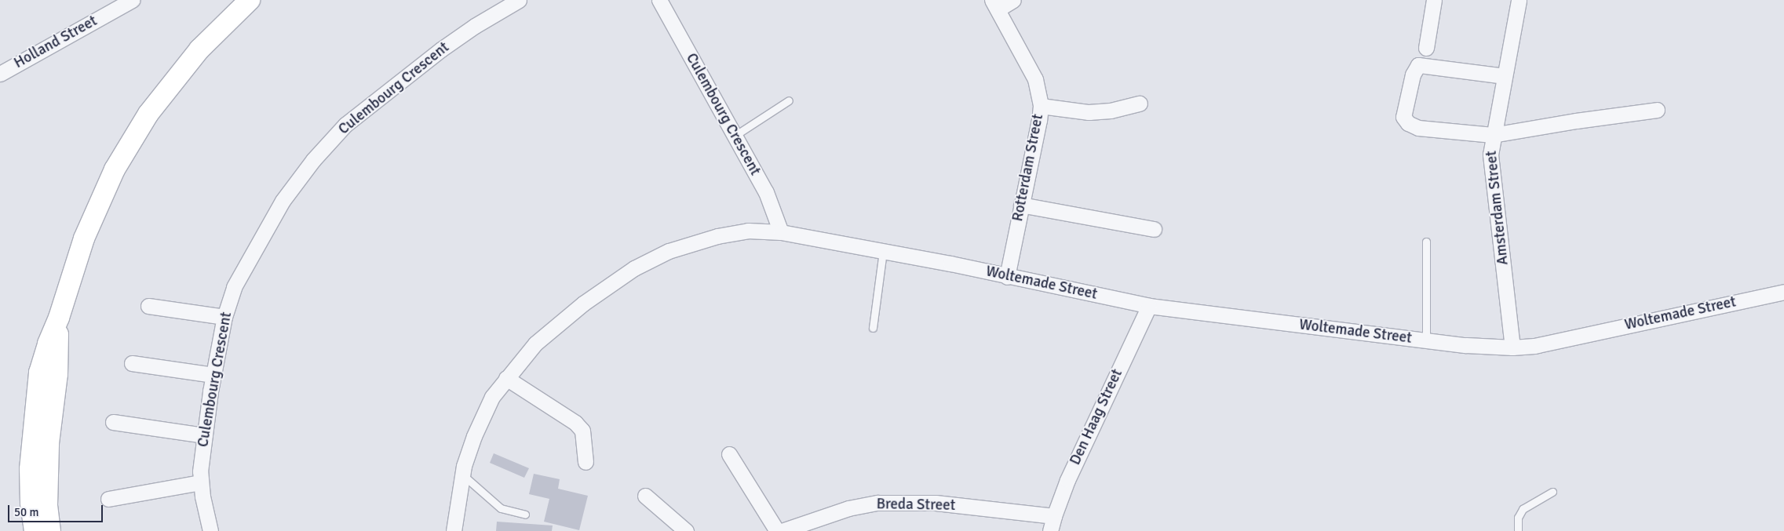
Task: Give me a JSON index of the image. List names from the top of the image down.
{
  "streets": {
    "street": [
      "Holland Street",
      "Culembourg Crescent",
      "Rotterdam Street",
      "Amsterdam Street",
      "Woltemade Street",
      "Den Haag Street",
      "Breda Street"
    ]
  },
  "crossings": [
    ["Culembourg Crescent", "Woltemade Street"],
    ["Rotterdam Street", "Woltemade Street"],
    ["Amsterdam Street", "Woltemade Street"],
    ["Woltemade Street", "Den Haag Street"],
    ["Den Haag Street", "Breda Street"]
  ],
  "scale_bar": "50 m"
}
